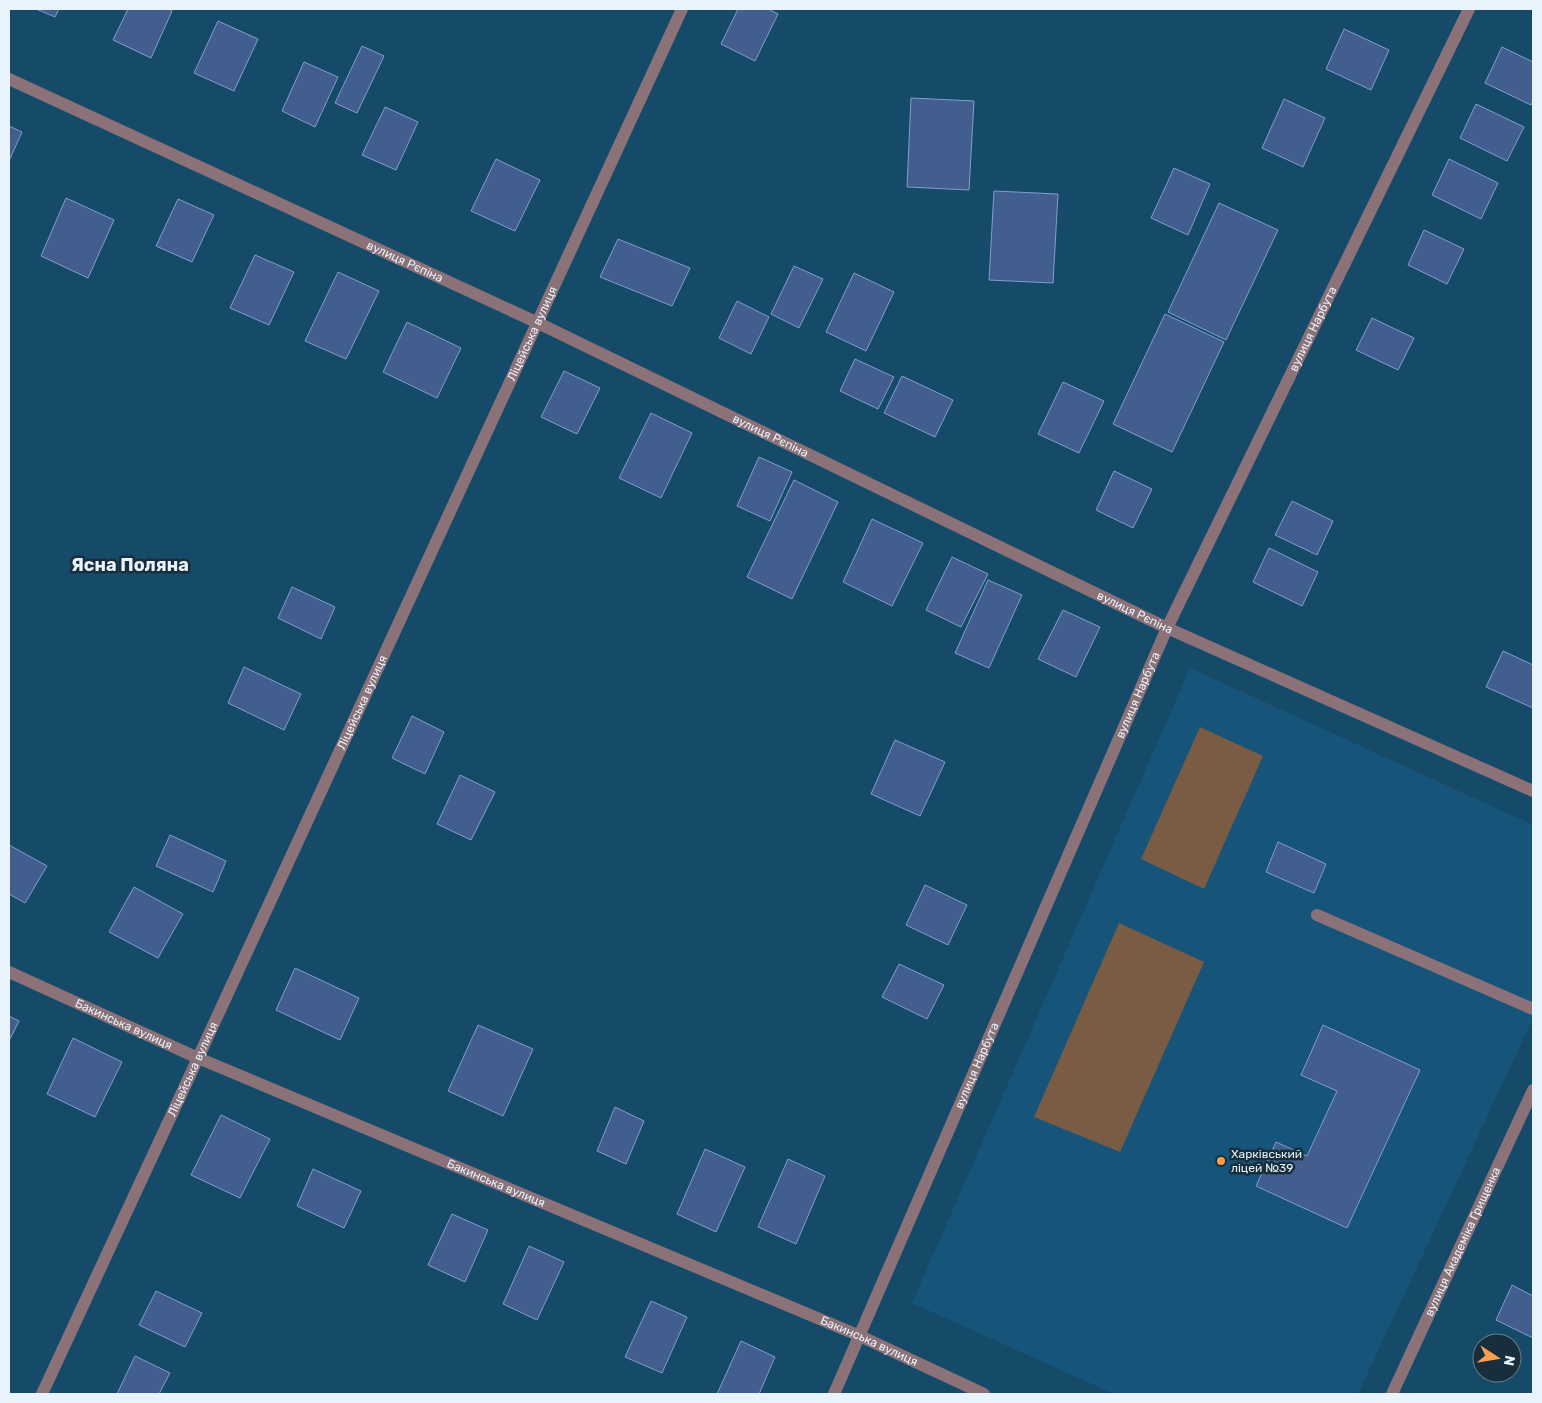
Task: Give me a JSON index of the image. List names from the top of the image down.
{
  "streets": {
    "street": [
      "вулиця Рєпіна",
      "вулиця Нарбута",
      "Ліцейська вулиця",
      "Бакинська вулиця",
      "вулиця Академіка Грищенка"
    ]
  },
  "crossings": [
    ["вулиця Рєпіна", "вулиця Нарбута"],
    ["вулиця Рєпіна", "Ліцейська вулиця"],
    ["вулиця Нарбута", "Бакинська вулиця"],
    ["Ліцейська вулиця", "Бакинська вулиця"]
  ],
  "districts": ["Ясна Поляна"],
  "places": ["Харківський ліцей №39"],
  "north": "right"
}
